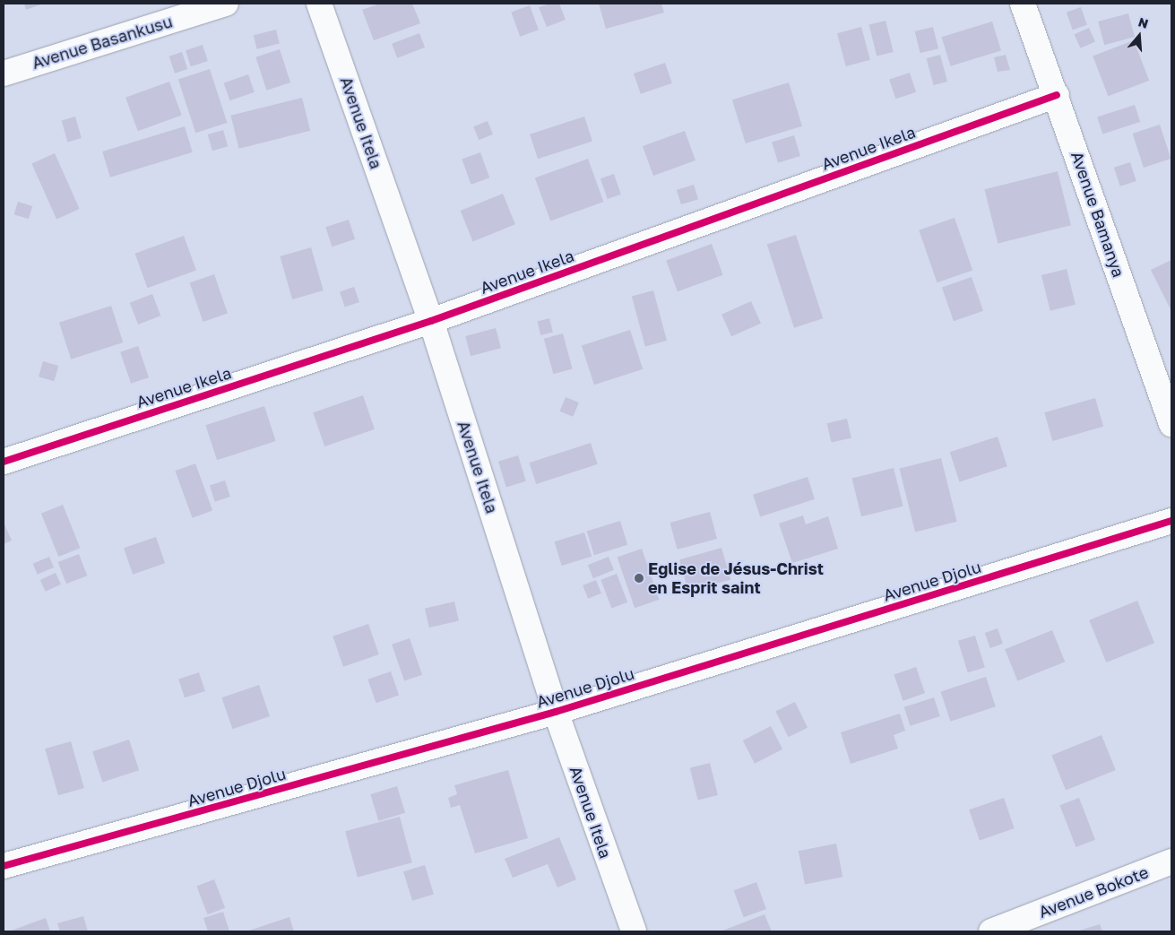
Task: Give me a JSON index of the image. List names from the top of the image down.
{
  "streets": {
    "street": [
      "Avenue Basankusu",
      "Avenue Itela",
      "Avenue Ikela",
      "Avenue Bamanya",
      "Avenue Djolu",
      "Avenue Bokote"
    ]
  },
  "crossings": [
    ["Avenue Itela", "Avenue Ikela"],
    ["Avenue Itela", "Avenue Djolu"],
    ["Avenue Ikela", "Avenue Bamanya"]
  ],
  "places": ["Eglise de Jésus-Christ en Esprit saint"],
  "north": "top"
}
